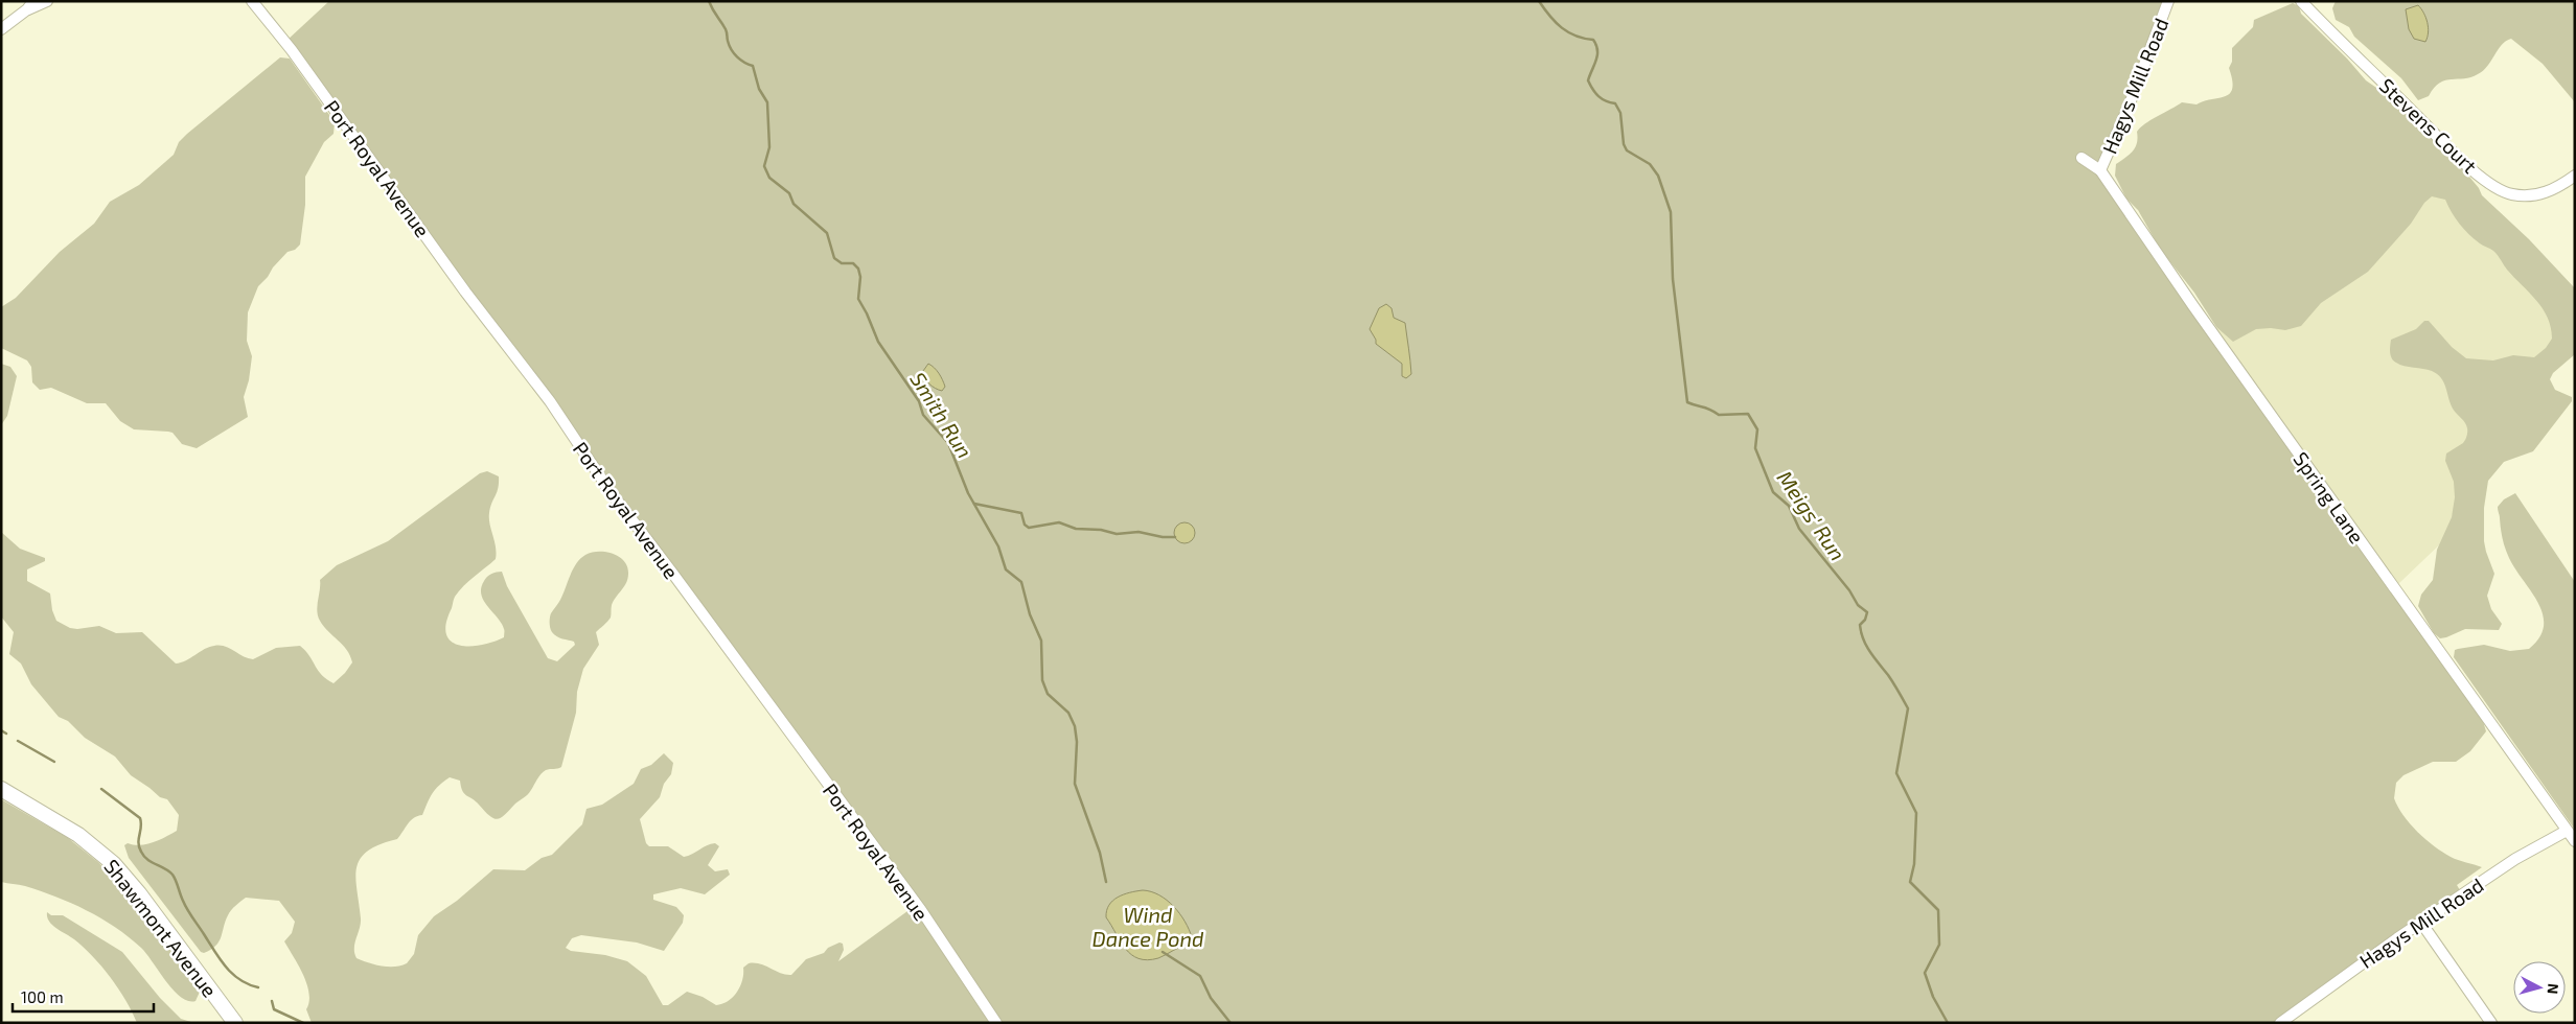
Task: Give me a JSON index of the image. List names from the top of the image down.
{
  "streets": {
    "main road": ["Shawmont Avenue"],
    "street": [
      "Hagys Mill Road",
      "Stevens Court",
      "Port Royal Avenue",
      "Spring Lane"
    ]
  },
  "crossings": [
    ["Hagys Mill Road", "Spring Lane"]
  ],
  "water": ["Smith Run", "Meigs' Run", "Wind Dance Pond"],
  "scale_bar": "100 m",
  "north": "right"
}
